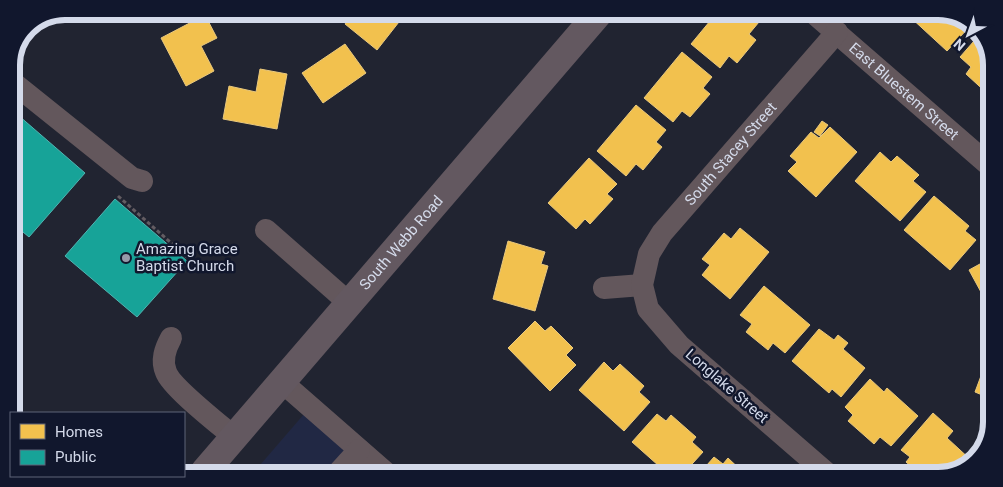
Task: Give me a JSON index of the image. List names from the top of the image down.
{
  "streets": {
    "main road": ["South Webb Road"],
    "street": ["East Bluestem Street", "South Stacey Street", "Longlake Street"]
  },
  "crossings": [
    ["East Bluestem Street", "South Stacey Street"],
    ["South Stacey Street", "Longlake Street"]
  ],
  "places": ["Amazing Grace Baptist Church"],
  "legend": ["Homes", "Public"],
  "north": "bottom left"
}
